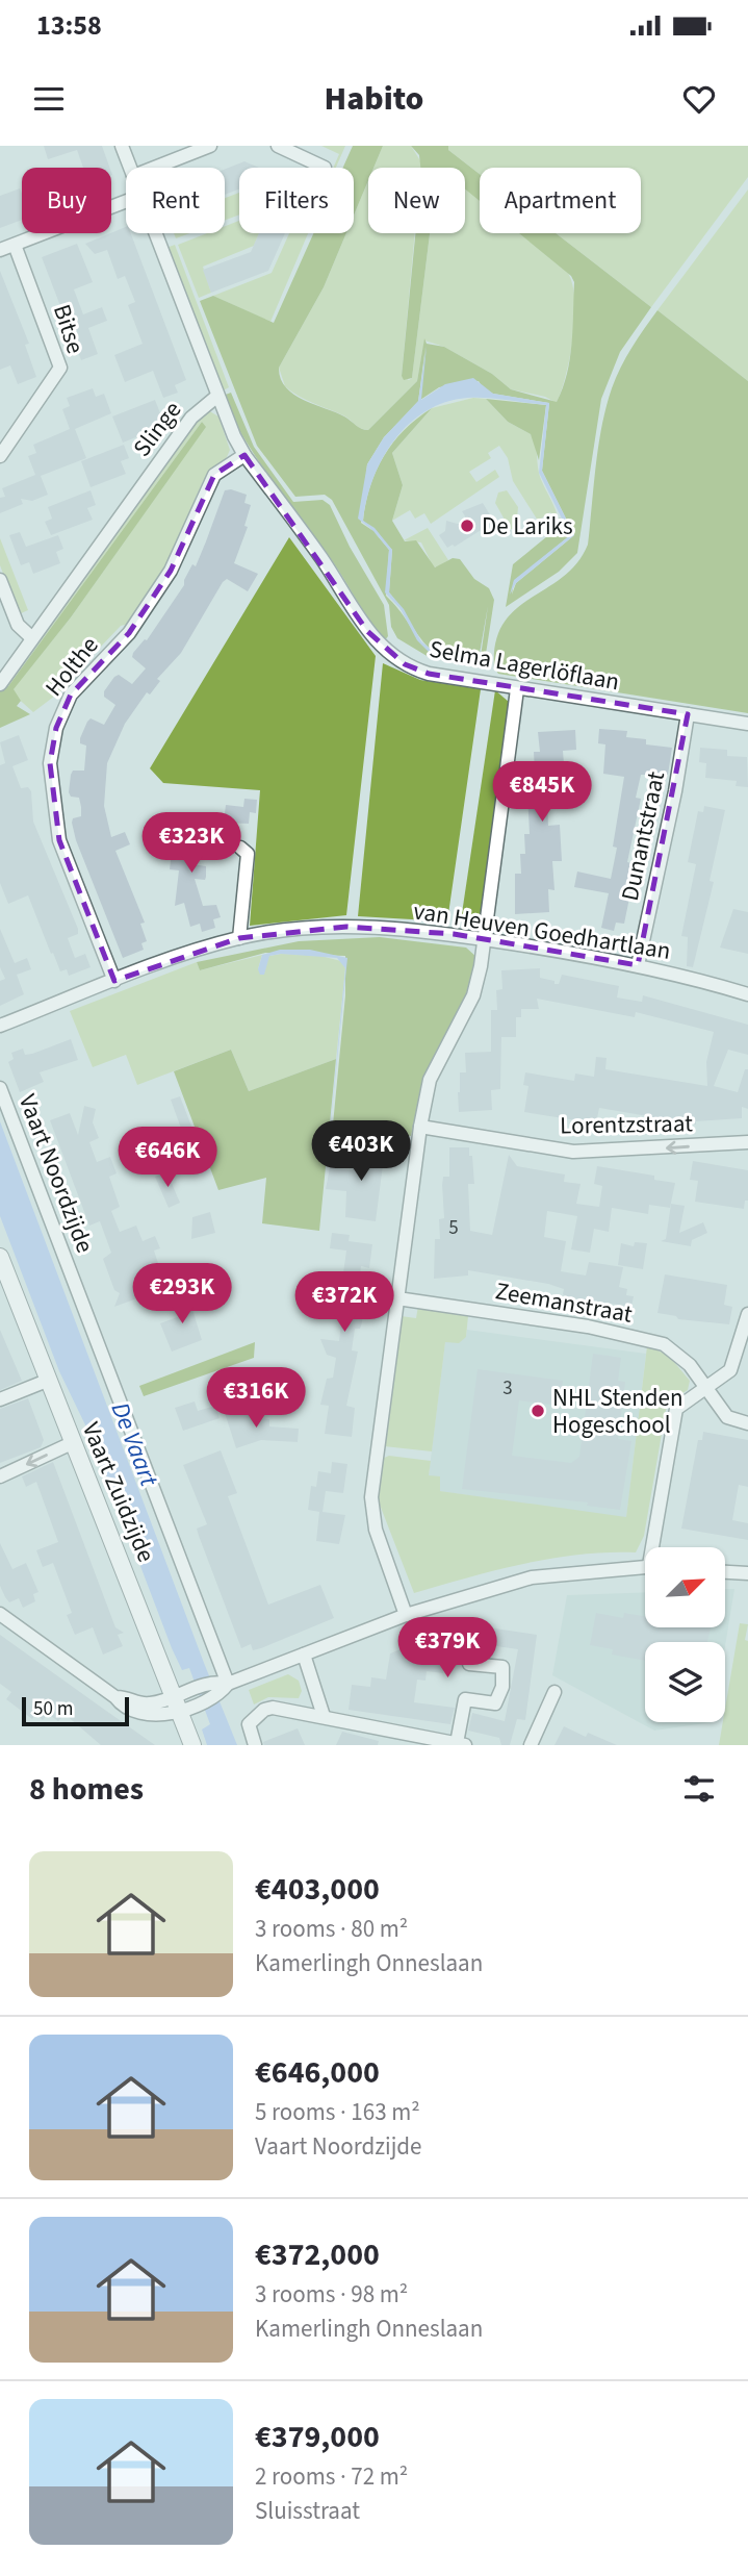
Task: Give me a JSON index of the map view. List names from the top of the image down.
{
  "streets": {
    "main road": ["Vaart Zuidzijde"],
    "street": [
      "Bitse",
      "Slinge",
      "Selma Lagerlöflaan",
      "Holthe",
      "Dunantstraat",
      "van Heuven Goedhartlaan",
      "Lorentzstraat",
      "Vaart Noordzijde",
      "Zeemanstraat"
    ]
  },
  "crossings": [
    ["Slinge", "Selma Lagerlöflaan"],
    ["Selma Lagerlöflaan", "Holthe"],
    ["Selma Lagerlöflaan", "Dunantstraat"],
    ["Holthe", "van Heuven Goedhartlaan"],
    ["Dunantstraat", "van Heuven Goedhartlaan"]
  ],
  "one_way": ["Lorentzstraat"],
  "water": ["De Vaart"],
  "places": ["De Lariks", "NHL Stenden Hogeschool"],
  "house_numbers": ["5", "3"],
  "scale_bar": "50 m",
  "north": "top right",
  "page": {
    "status": "13:58",
    "header": "Habito",
    "chip": [
      "Buy",
      "Rent",
      "Filters",
      "New",
      "Apartment"
    ],
    "price": [
      "€845K",
      "€323K",
      "€403K",
      "€646K",
      "€293K",
      "€372K",
      "€316K",
      "€379K"
    ],
    "scale": "50 m",
    "heading": "8 homes",
    "list": [
      {
        "name": "€403,000",
        "note": "3 rooms · 80 m² · Kamerlingh Onneslaan"
      },
      {
        "name": "€646,000",
        "note": "5 rooms · 163 m² · Vaart Noordzijde"
      },
      {
        "name": "€372,000",
        "note": "3 rooms · 98 m² · Kamerlingh Onneslaan"
      },
      {
        "name": "€379,000",
        "note": "2 rooms · 72 m² · Sluisstraat"
      }
    ]
  }
}
